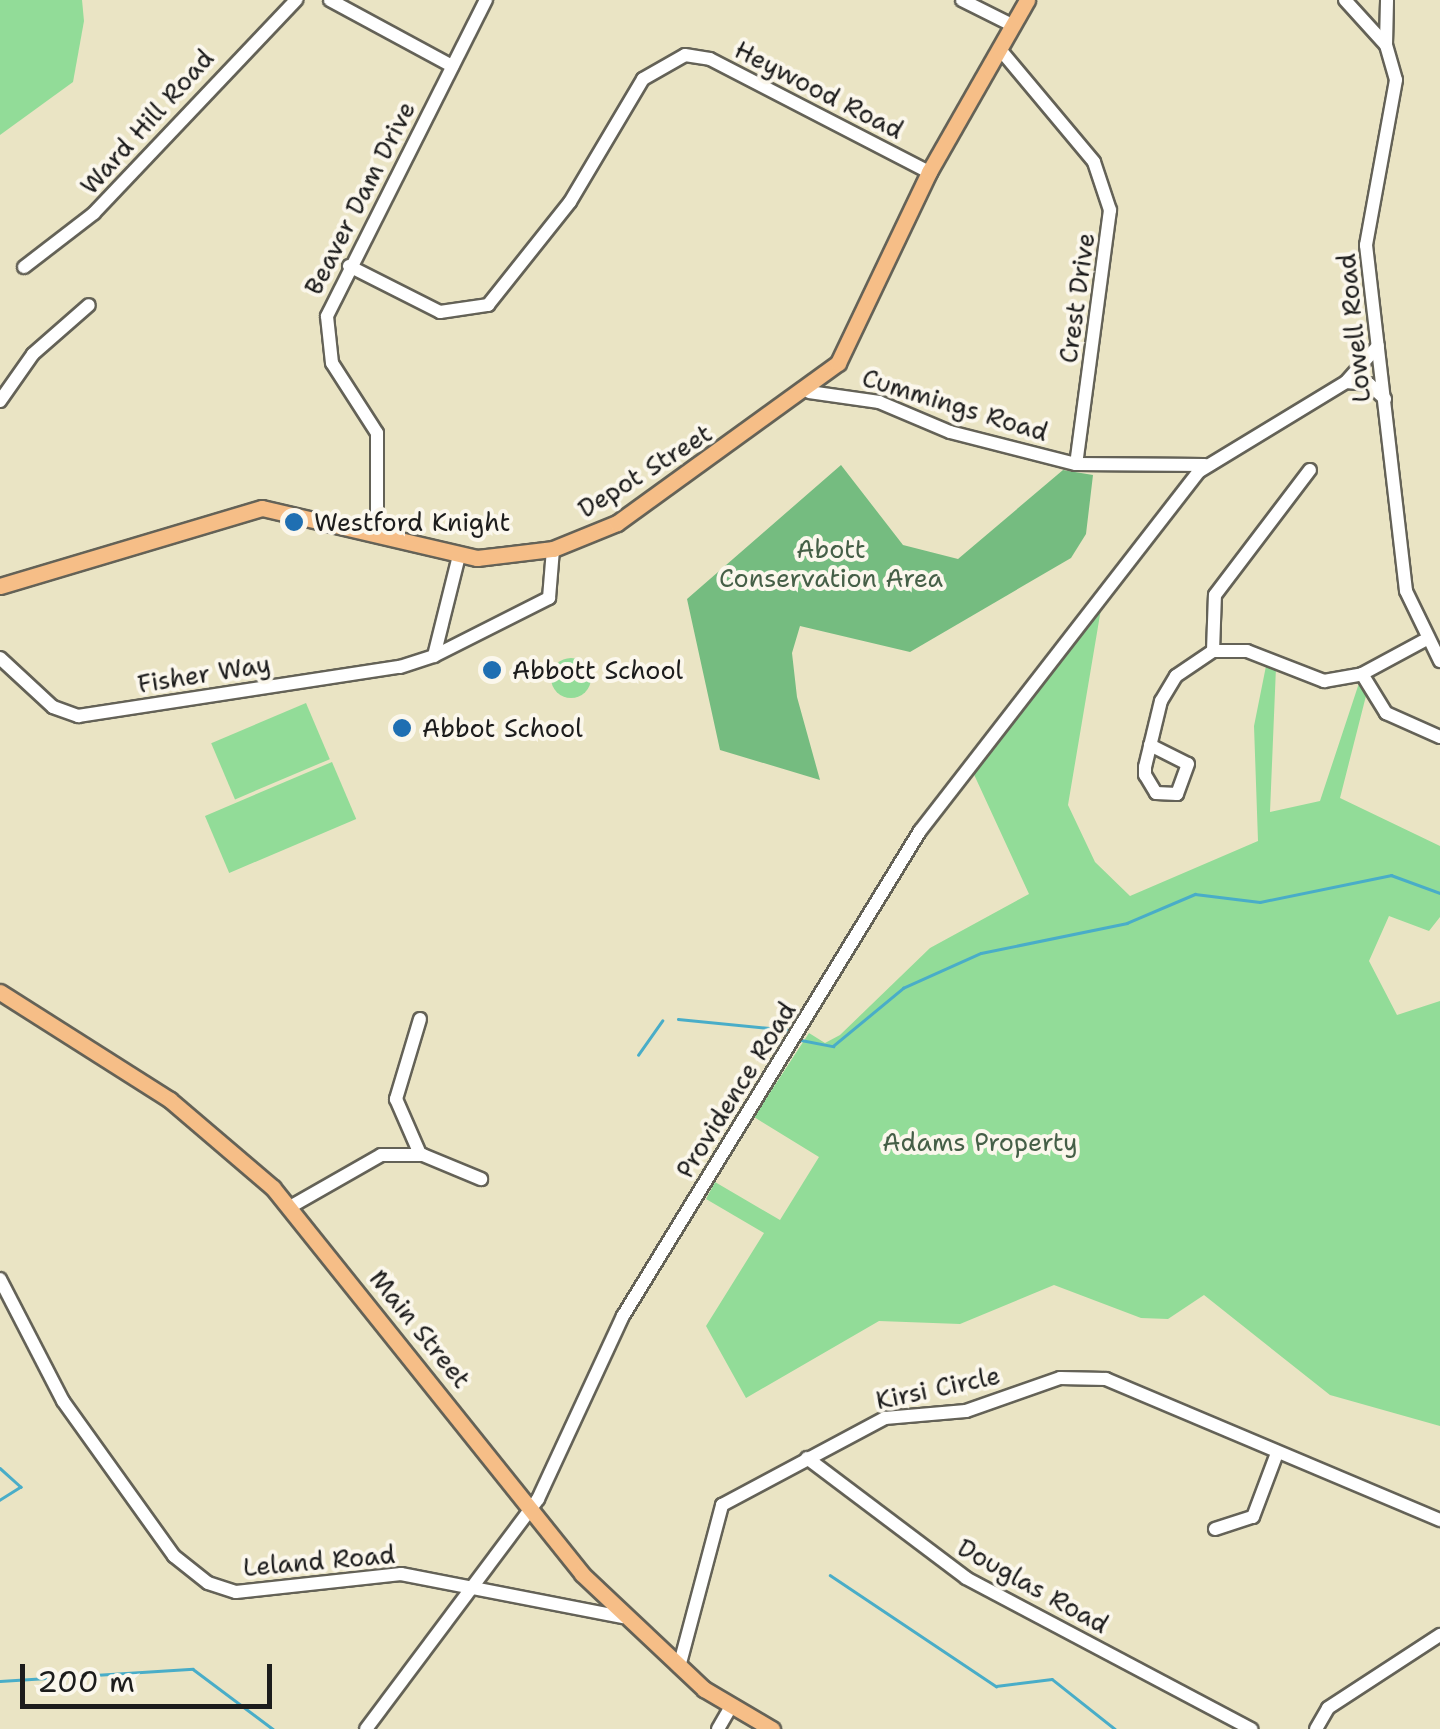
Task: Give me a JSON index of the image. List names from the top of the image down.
{
  "streets": {
    "main road": ["Depot Street", "Main Street"],
    "street": [
      "Heywood Road",
      "Ward Hill Road",
      "Beaver Dam Drive",
      "Crest Drive",
      "Lowell Road",
      "Cummings Road",
      "Fisher Way",
      "Providence Road",
      "Kirsi Circle",
      "Leland Road",
      "Douglas Road"
    ]
  },
  "crossings": [
    ["Heywood Road", "Beaver Dam Drive"],
    ["Heywood Road", "Depot Street"],
    ["Beaver Dam Drive", "Depot Street"],
    ["Crest Drive", "Cummings Road"],
    ["Crest Drive", "Depot Street"],
    ["Lowell Road", "Providence Road"],
    ["Cummings Road", "Depot Street"],
    ["Cummings Road", "Providence Road"],
    ["Depot Street", "Fisher Way"],
    ["Providence Road", "Main Street"],
    ["Providence Road", "Leland Road"],
    ["Main Street", "Kirsi Circle"],
    ["Main Street", "Leland Road"],
    ["Kirsi Circle", "Douglas Road"]
  ],
  "parks": ["Abott Conservation Area", "Adams Property"],
  "places": ["Westford Knight", "Abbott School", "Abbot School"],
  "scale_bar": "200 m"
}
